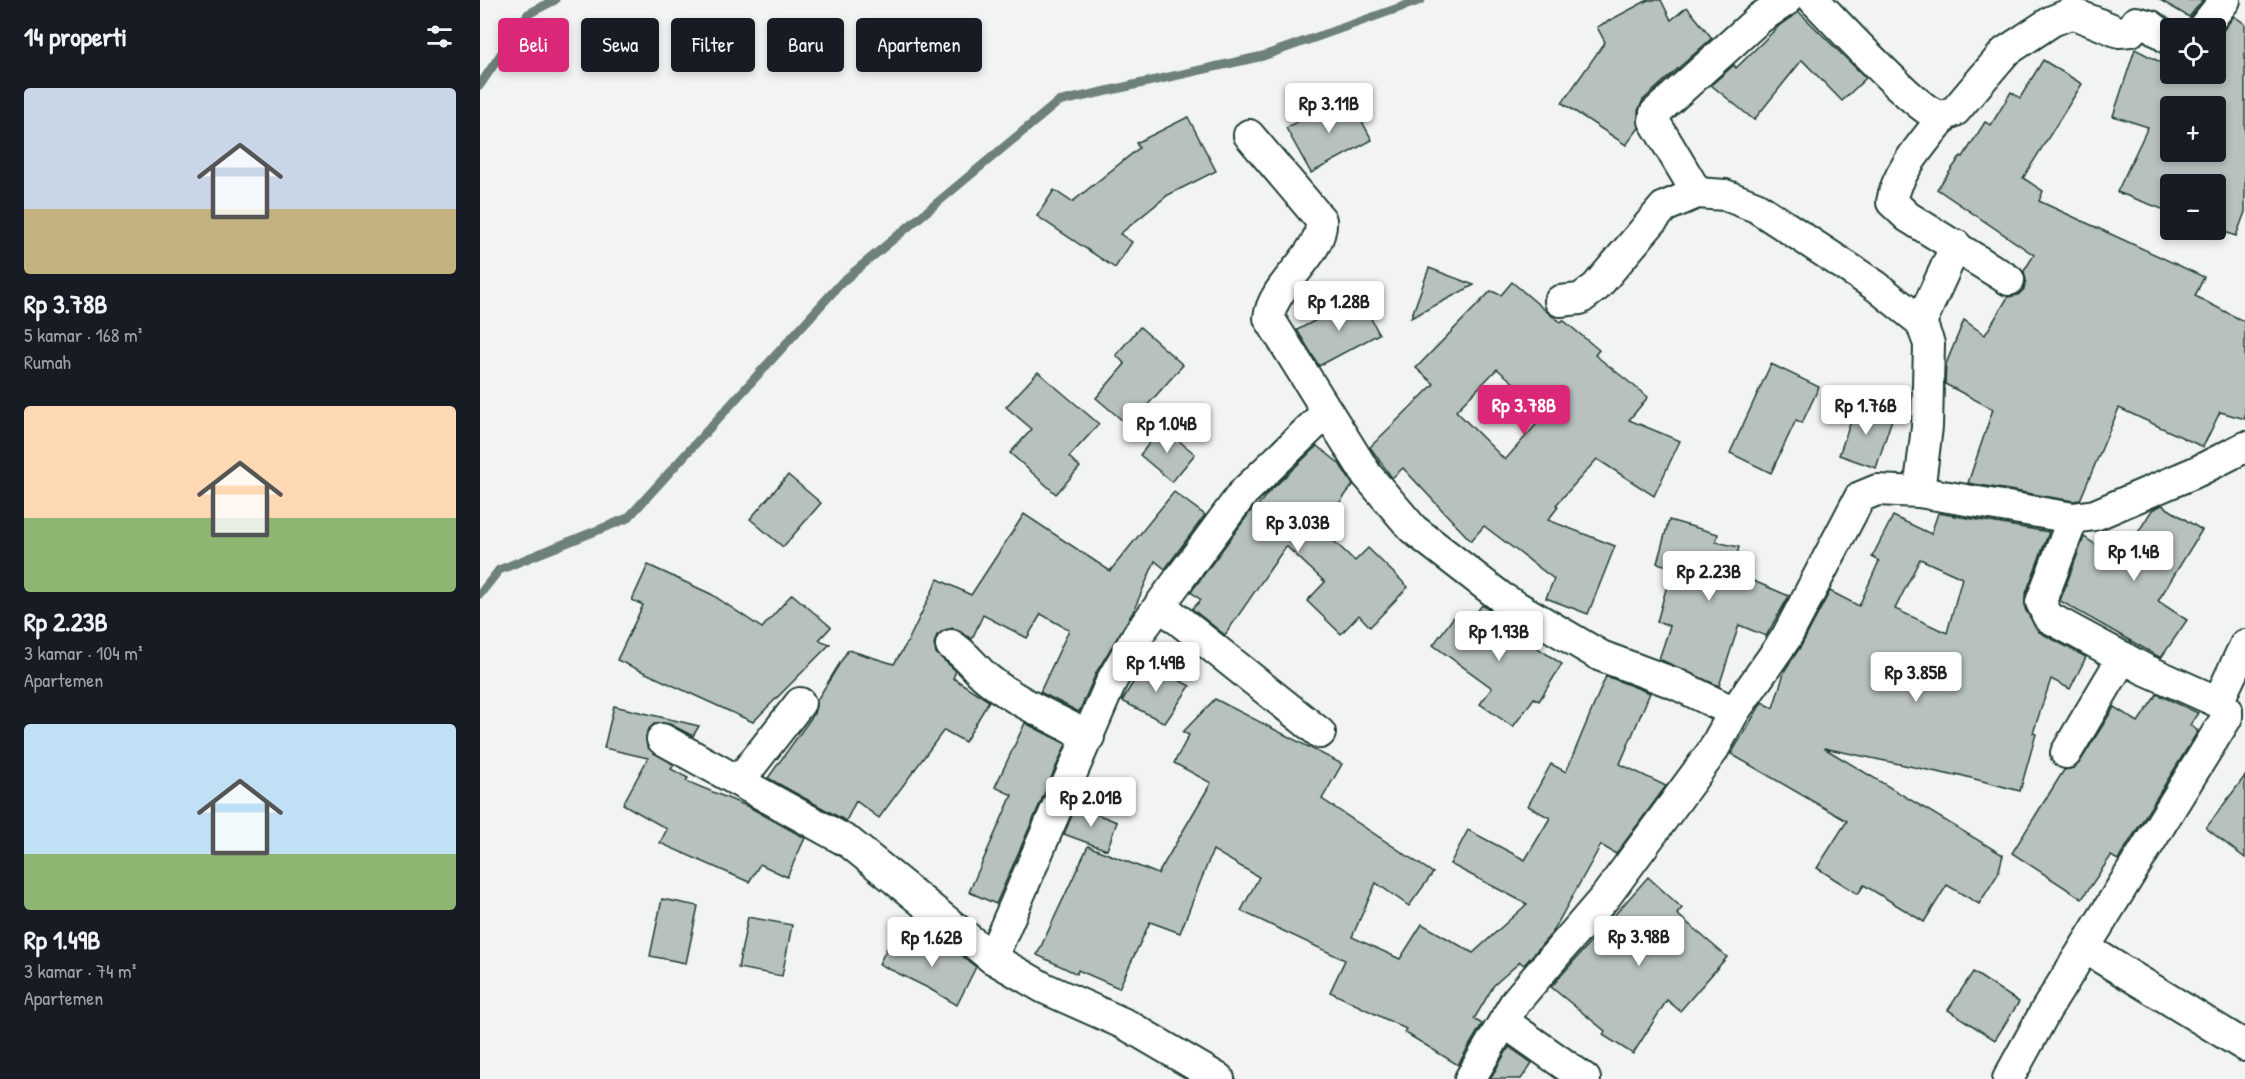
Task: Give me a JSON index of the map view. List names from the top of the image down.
{
  "page": {
    "heading": "14 properti",
    "map_buttons": ["+", "−"],
    "chip": [
      "Beli",
      "Sewa",
      "Filter",
      "Baru",
      "Apartemen"
    ],
    "list": [
      {
        "name": "Rp 3.78B",
        "note": "5 kamar · 168 m² · Rumah"
      },
      {
        "name": "Rp 2.23B",
        "note": "3 kamar · 104 m² · Apartemen"
      },
      {
        "name": "Rp 1.49B",
        "note": "3 kamar · 74 m² · Apartemen"
      }
    ],
    "price": [
      "Rp 3.11B",
      "Rp 1.28B",
      "Rp 3.78B",
      "Rp 1.76B",
      "Rp 1.04B",
      "Rp 3.03B",
      "Rp 1.4B",
      "Rp 2.23B",
      "Rp 1.93B",
      "Rp 1.49B",
      "Rp 3.85B",
      "Rp 2.01B",
      "Rp 3.98B",
      "Rp 1.62B"
    ]
  }
}
